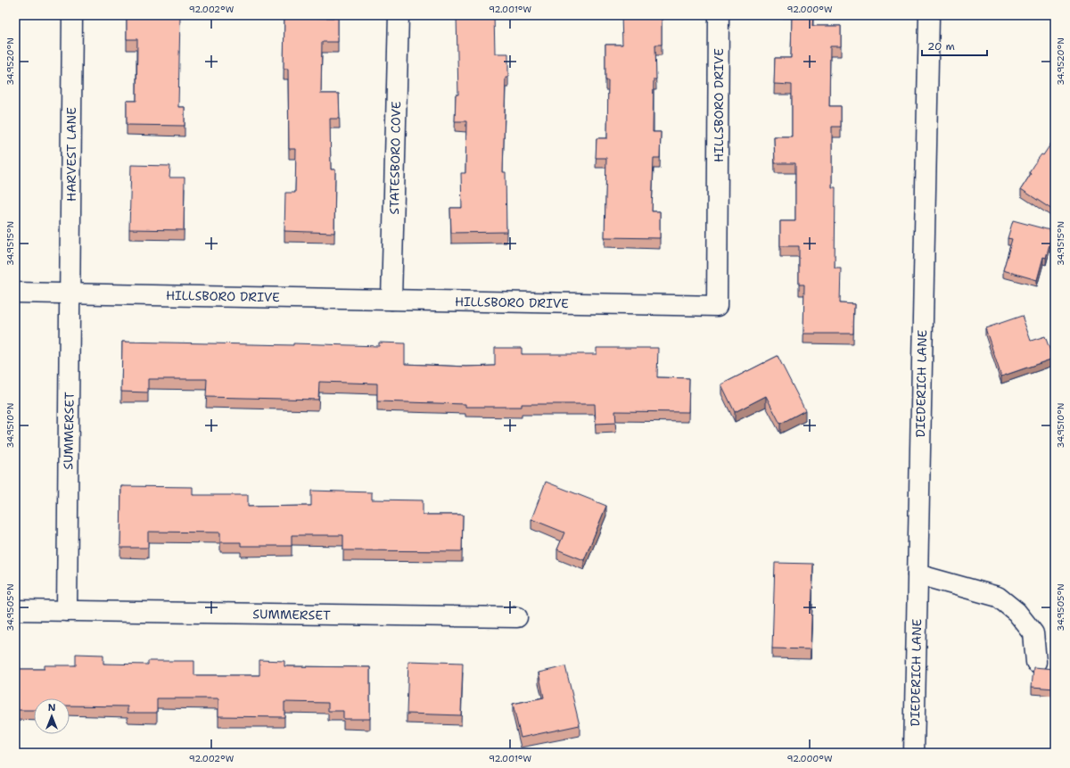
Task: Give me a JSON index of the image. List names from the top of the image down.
{
  "streets": {
    "street": [
      "HILLSBORO DRIVE",
      "HARVEST LANE",
      "STATESBORO COVE",
      "DIEDERICH LANE",
      "SUMMERSET"
    ]
  },
  "crossings": [
    ["HILLSBORO DRIVE", "HARVEST LANE"],
    ["HILLSBORO DRIVE", "STATESBORO COVE"],
    ["HILLSBORO DRIVE", "SUMMERSET"],
    ["HARVEST LANE", "SUMMERSET"]
  ],
  "scale_bar": "20 m",
  "north": "top",
  "coordinates": [
    "92.002°W",
    "92.001°W",
    "92.000°W",
    "34.9520°N",
    "34.9515°N",
    "34.9510°N",
    "34.9505°N"
  ]
}
